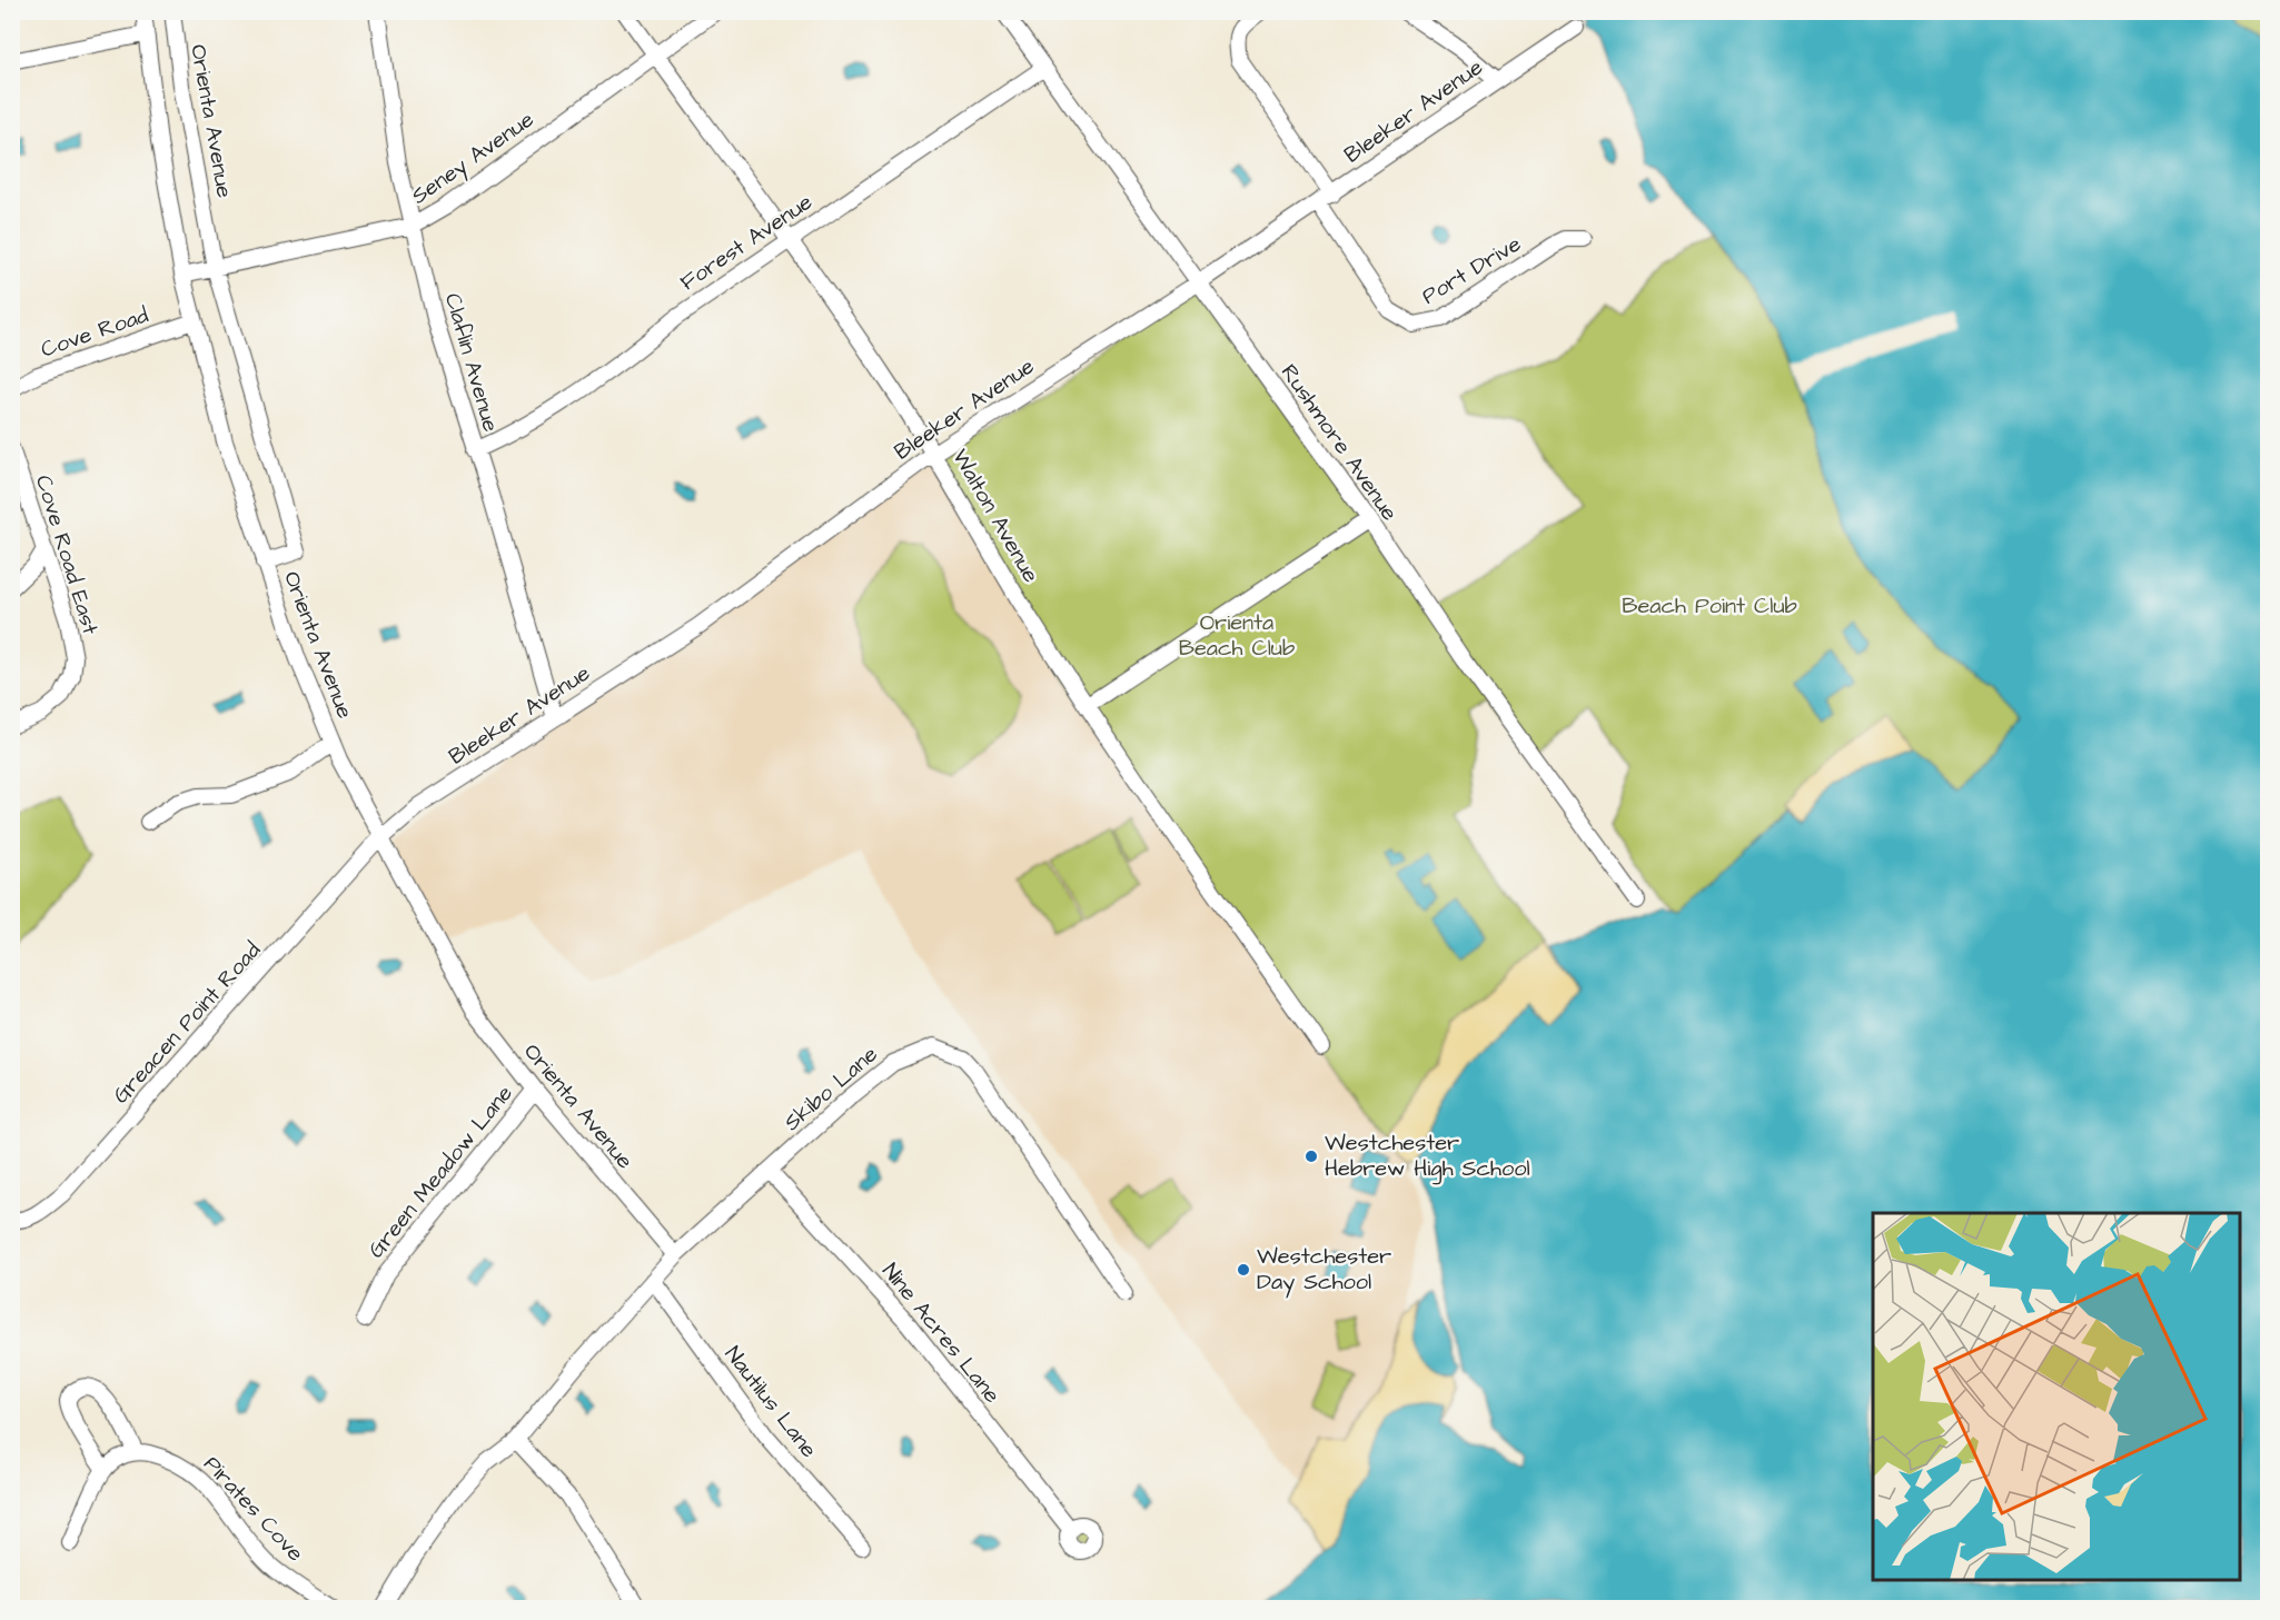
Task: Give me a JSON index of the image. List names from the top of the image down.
{
  "streets": {
    "street": [
      "Bleeker Avenue",
      "Orienta Avenue",
      "Seney Avenue",
      "Forest Avenue",
      "Port Drive",
      "Cove Road",
      "Claflin Avenue",
      "Rushmore Avenue",
      "Walton Avenue",
      "Cove Road East",
      "Greacen Point Road",
      "Skibo Lane",
      "Green Meadow Lane",
      "Nine Acres Lane",
      "Nautilus Lane",
      "Pirates Cove"
    ]
  },
  "crossings": [
    ["Bleeker Avenue", "Orienta Avenue"],
    ["Bleeker Avenue", "Port Drive"],
    ["Bleeker Avenue", "Claflin Avenue"],
    ["Bleeker Avenue", "Rushmore Avenue"],
    ["Bleeker Avenue", "Walton Avenue"],
    ["Bleeker Avenue", "Greacen Point Road"],
    ["Orienta Avenue", "Seney Avenue"],
    ["Orienta Avenue", "Cove Road"],
    ["Orienta Avenue", "Greacen Point Road"],
    ["Orienta Avenue", "Skibo Lane"],
    ["Orienta Avenue", "Green Meadow Lane"],
    ["Seney Avenue", "Claflin Avenue"],
    ["Seney Avenue", "Walton Avenue"],
    ["Forest Avenue", "Claflin Avenue"],
    ["Forest Avenue", "Rushmore Avenue"],
    ["Forest Avenue", "Walton Avenue"],
    ["Skibo Lane", "Nine Acres Lane"]
  ],
  "parks": ["Beach Point Club", "Orienta Beach Club"],
  "places": ["Westchester Hebrew High School", "Westchester Day School"]
}
